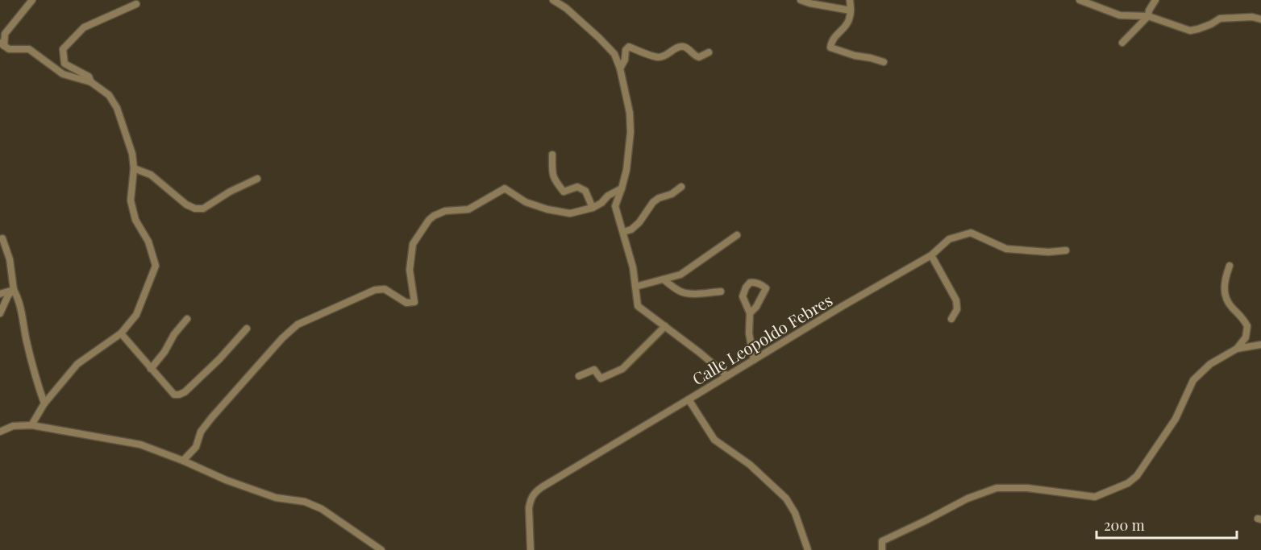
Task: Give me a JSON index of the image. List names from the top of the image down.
{
  "streets": {
    "street": ["Calle Leopoldo Febres"]
  },
  "scale_bar": "200 m"
}
